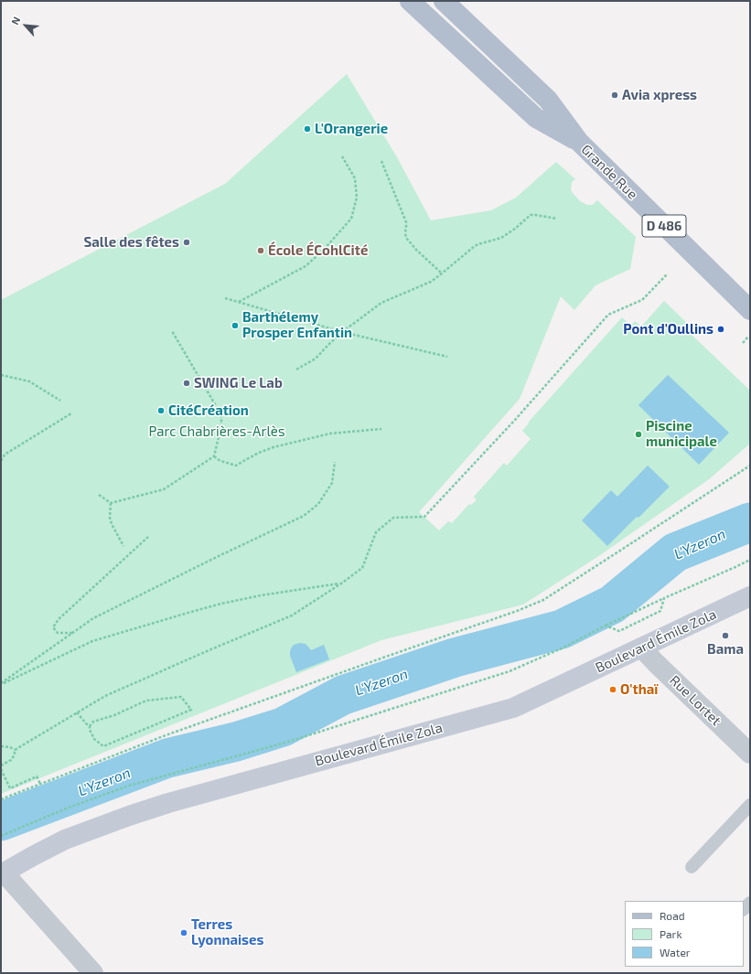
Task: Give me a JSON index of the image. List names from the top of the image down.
{
  "streets": {
    "main road": ["Grande Rue", "D 486", "Boulevard Émile Zola"],
    "street": ["Rue Lortet"]
  },
  "crossings": [
    ["Boulevard Émile Zola", "Rue Lortet"]
  ],
  "water": ["L'Yzeron"],
  "parks": ["Parc Chabrières-Arlès"],
  "places": [
    "Avia xpress",
    "L'Orangerie",
    "Salle des fêtes",
    "École ÉCohlCité",
    "Barthélemy Prosper Enfantin",
    "Pont d'Oullins",
    "SWING Le Lab",
    "CitéCréation",
    "Piscine municipale",
    "Bama",
    "O'thaï",
    "Terres Lyonnaises"
  ],
  "legend": ["Road", "Park", "Water"],
  "north": "top left"
}
